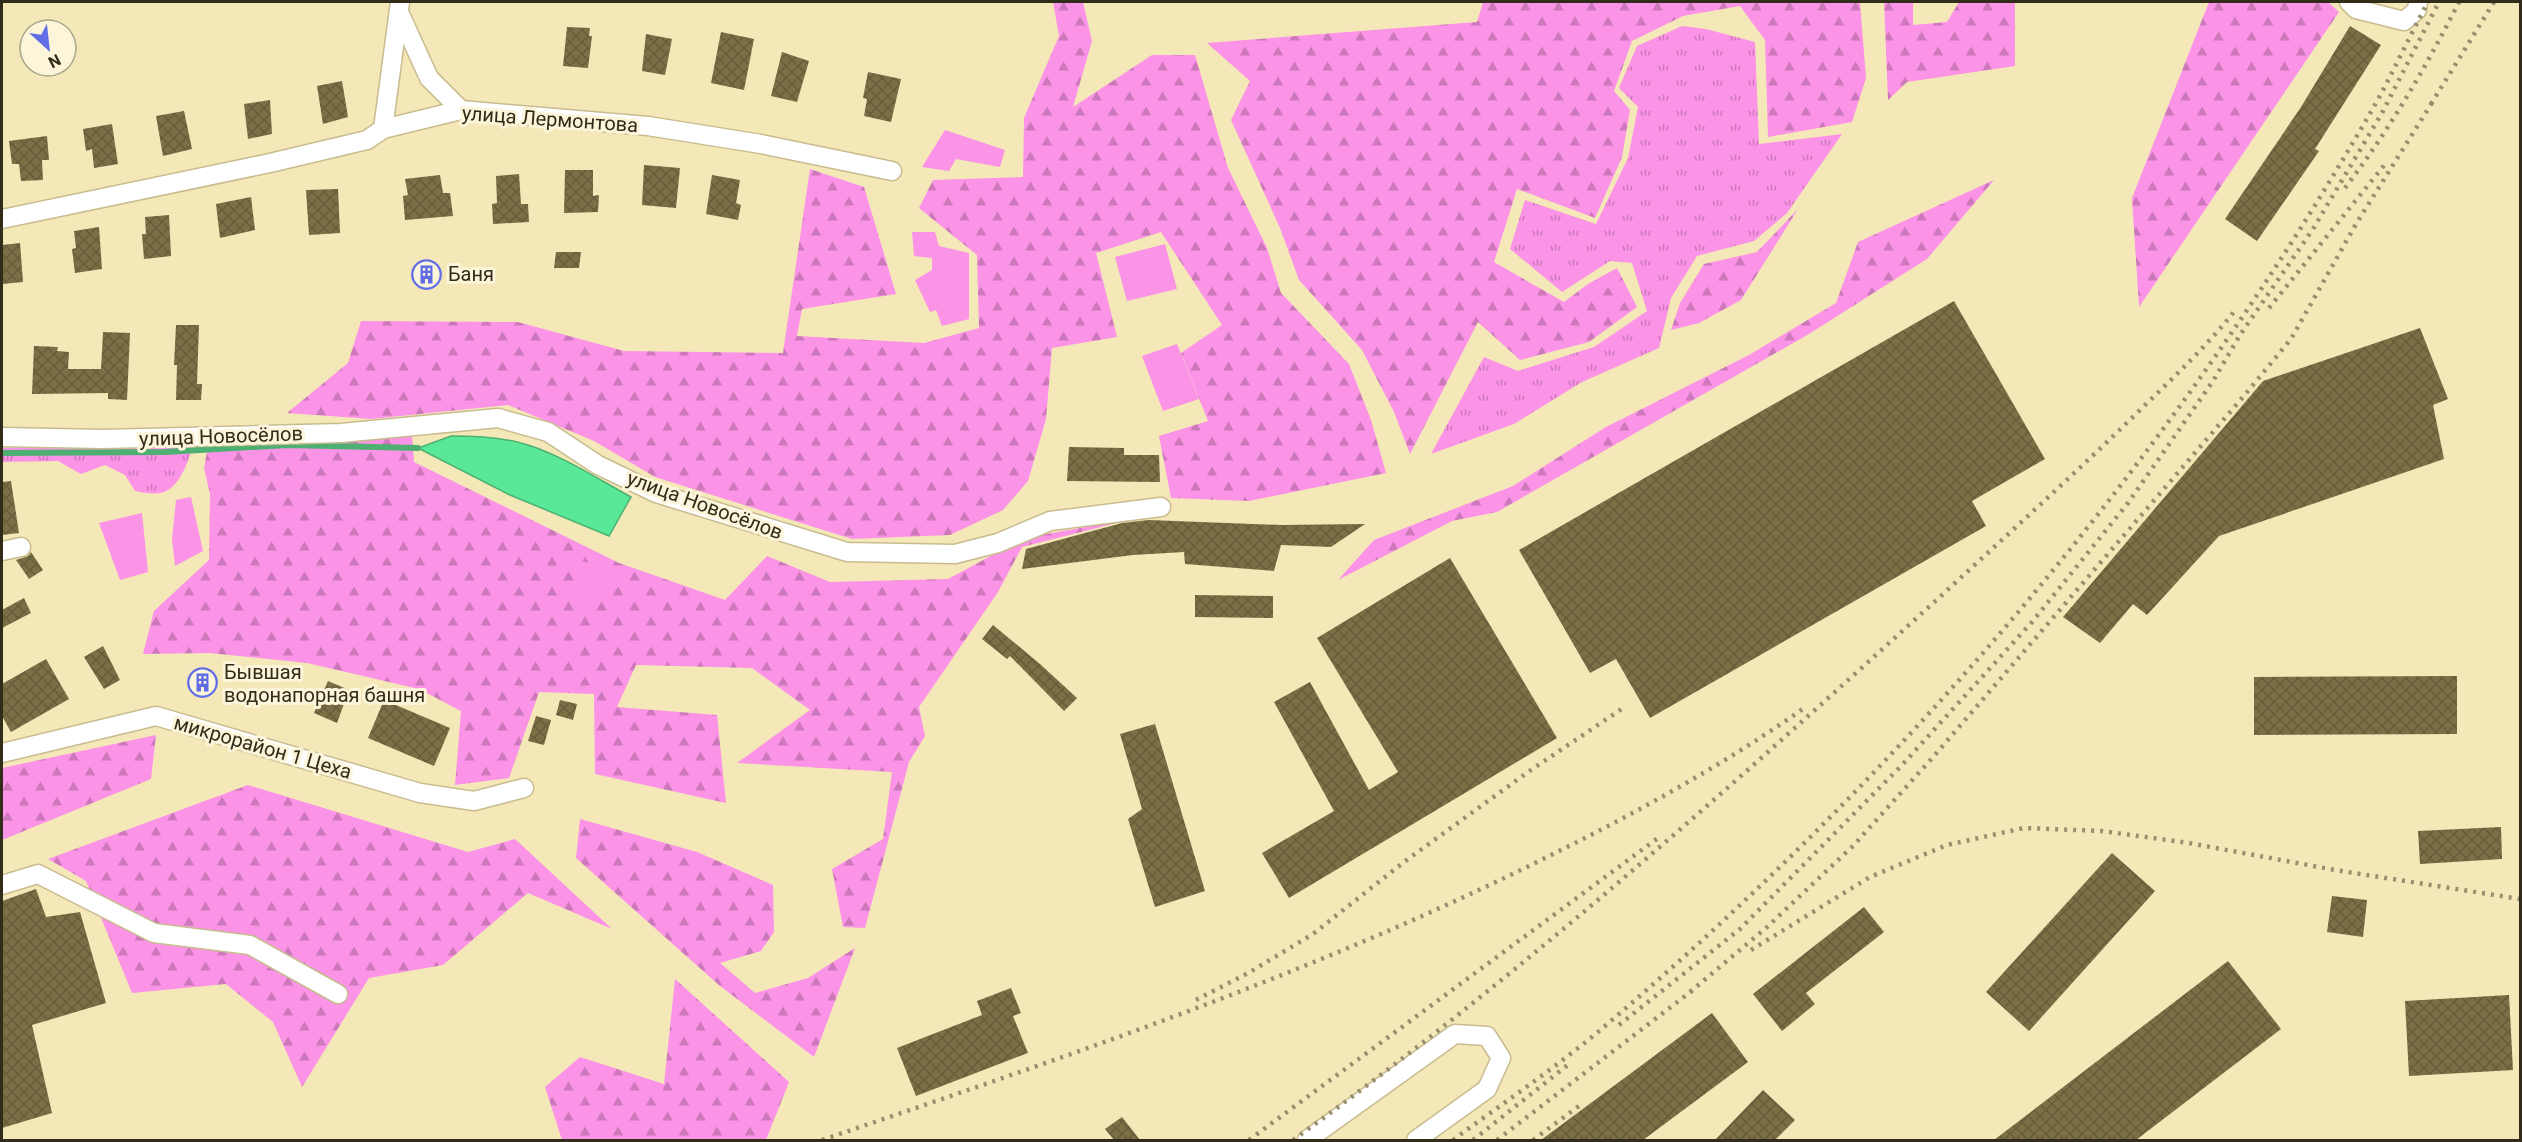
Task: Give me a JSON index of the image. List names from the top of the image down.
{
  "streets": {
    "street": ["улица Лермонтова", "улица Новосёлов", "микрорайон 1 Цеха"]
  },
  "places": {
    "building": ["Баня", "Бывшая водонапорная башня"]
  },
  "north": "bottom right"
}
